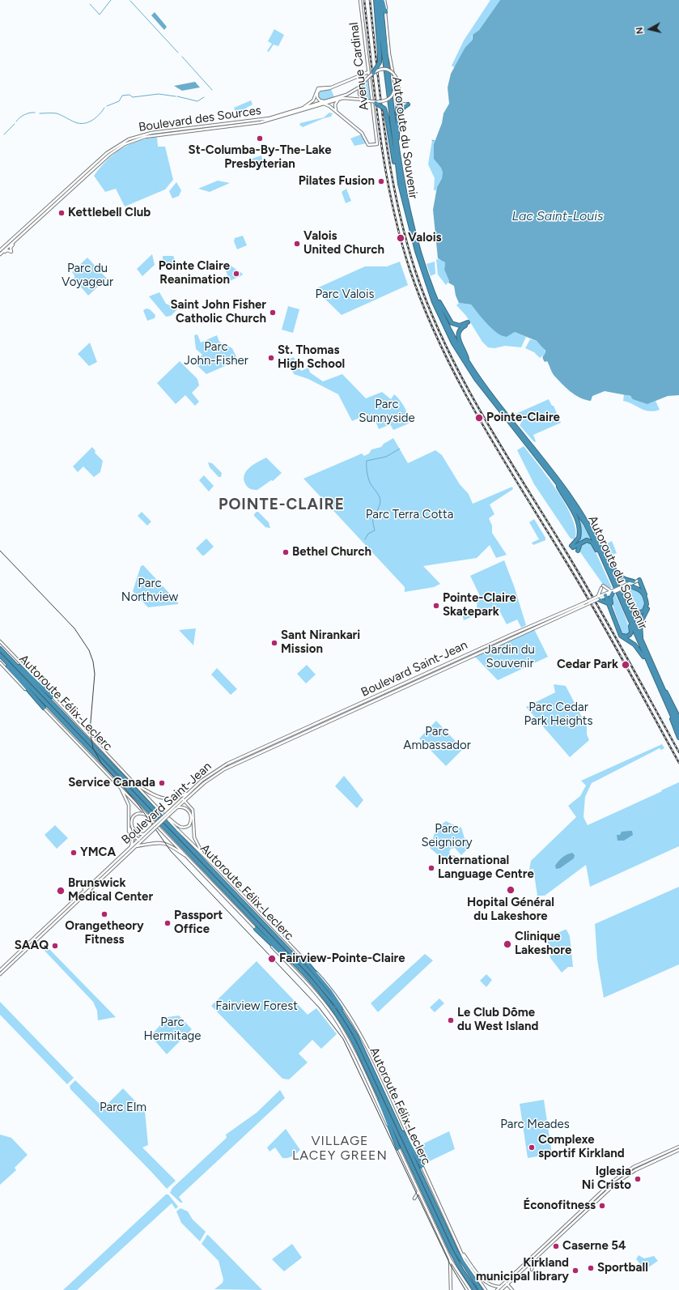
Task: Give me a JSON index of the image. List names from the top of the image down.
{
  "streets": {
    "highway": ["Autoroute du Souvenir", "Autoroute Félix-Leclerc"],
    "main road": ["Avenue Cardinal", "Boulevard des Sources", "Boulevard Saint-Jean"]
  },
  "crossings": [
    ["Autoroute du Souvenir", "Boulevard Saint-Jean"]
  ],
  "districts": ["POINTE-CLAIRE", "VILLAGE LACEY GREEN"],
  "water": ["Lac Saint-Louis"],
  "parks": [
    "Parc du Voyageur",
    "Parc Valois",
    "Parc John-Fisher",
    "Parc Sunnyside",
    "Parc Terra Cotta",
    "Parc Northview",
    "Jardin du Souvenir",
    "Parc Cedar Park Heights",
    "Parc Ambassador",
    "Parc Seigniory",
    "Fairview Forest",
    "Parc Hermitage",
    "Parc Elm",
    "Parc Meades"
  ],
  "places": [
    "St-Columba-By-The-Lake Presbyterian",
    "Pilates Fusion",
    "Kettlebell Club",
    "Valois",
    "Valois United Church",
    "Pointe Claire Reanimation",
    "Saint John Fisher Catholic Church",
    "St. Thomas High School",
    "Pointe-Claire",
    "Bethel Church",
    "Pointe-Claire Skatepark",
    "Sant Nirankari Mission",
    "Cedar Park",
    "Service Canada",
    "YMCA",
    "International Language Centre",
    "Hopital Général du Lakeshore",
    "Brunswick Medical Center",
    "Orangetheory Fitness",
    "Passport Office",
    "Clinique Lakeshore",
    "SAAQ",
    "Fairview-Pointe-Claire",
    "Le Club Dôme du West Island",
    "Complexe sportif Kirkland",
    "Iglesia Ni Cristo",
    "Éconofitness",
    "Caserne 54",
    "Sportball",
    "Kirkland municipal library"
  ],
  "north": "left"
}
